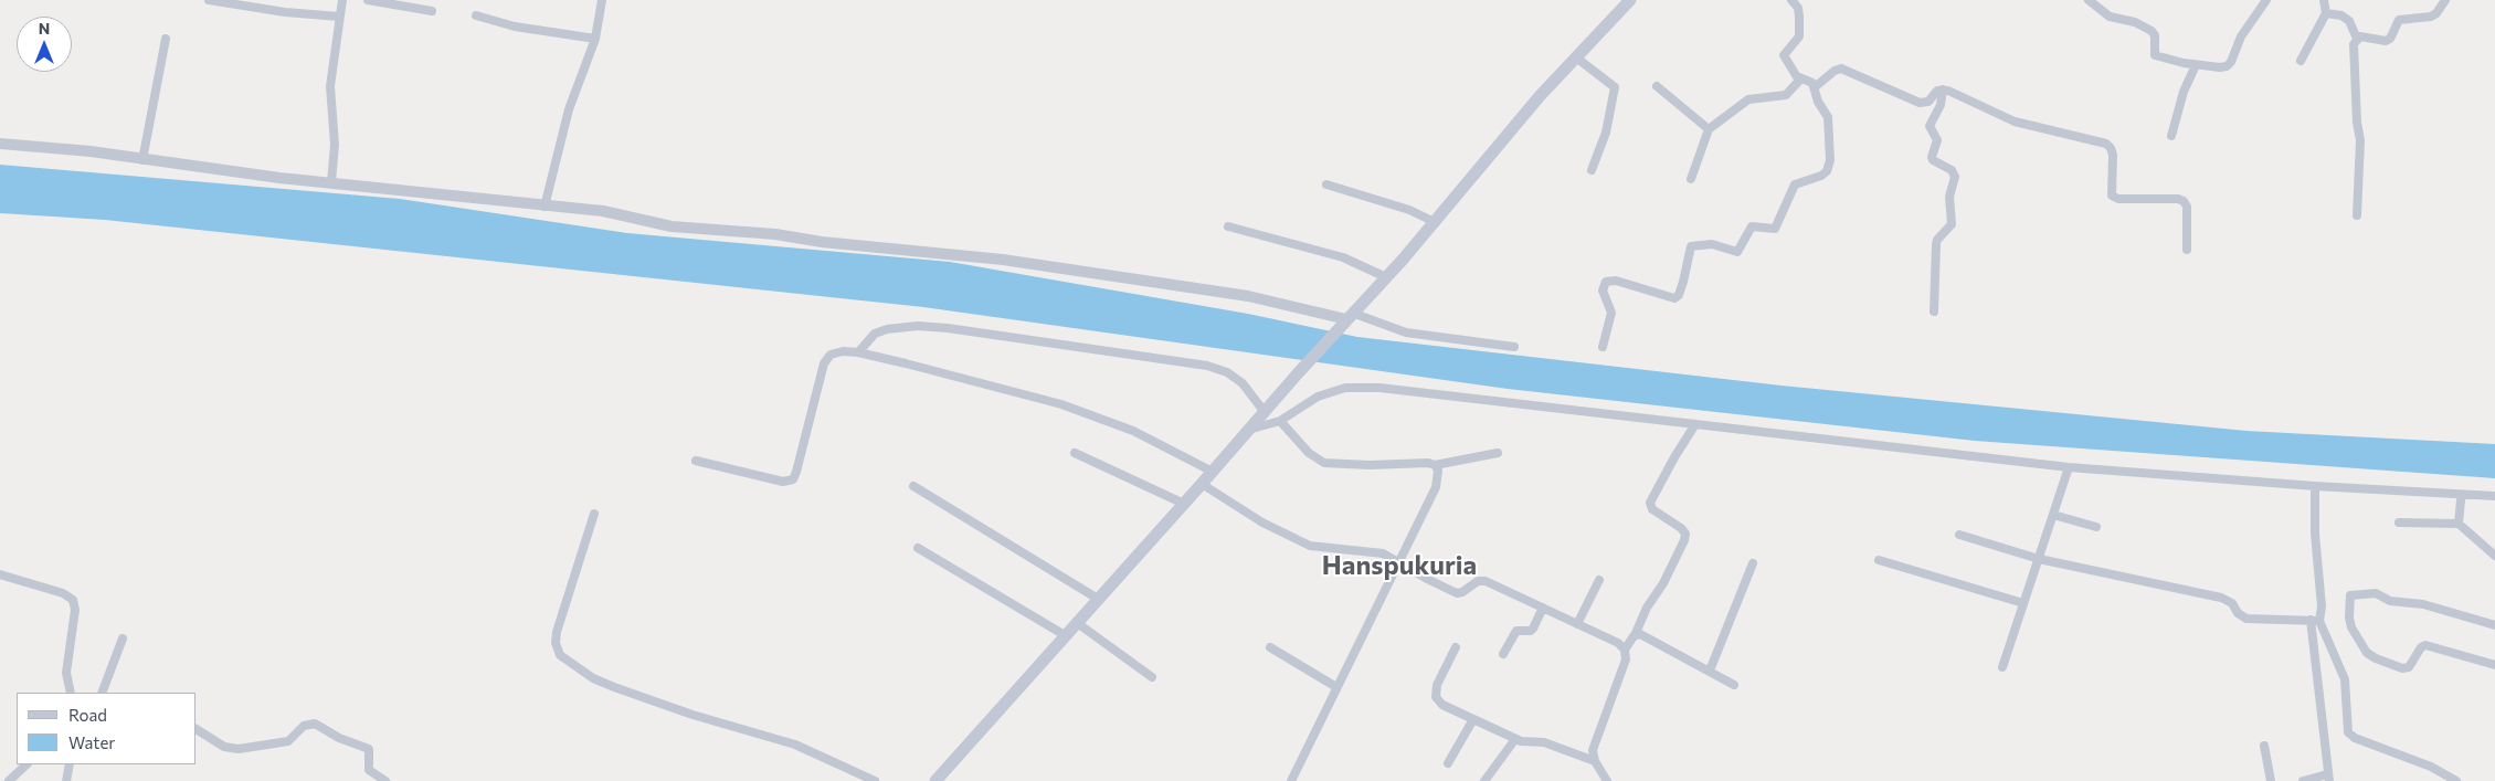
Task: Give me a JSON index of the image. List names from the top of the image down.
{
  "districts": ["Hanspukuria"],
  "legend": ["Road", "Water"],
  "north": "top"
}
